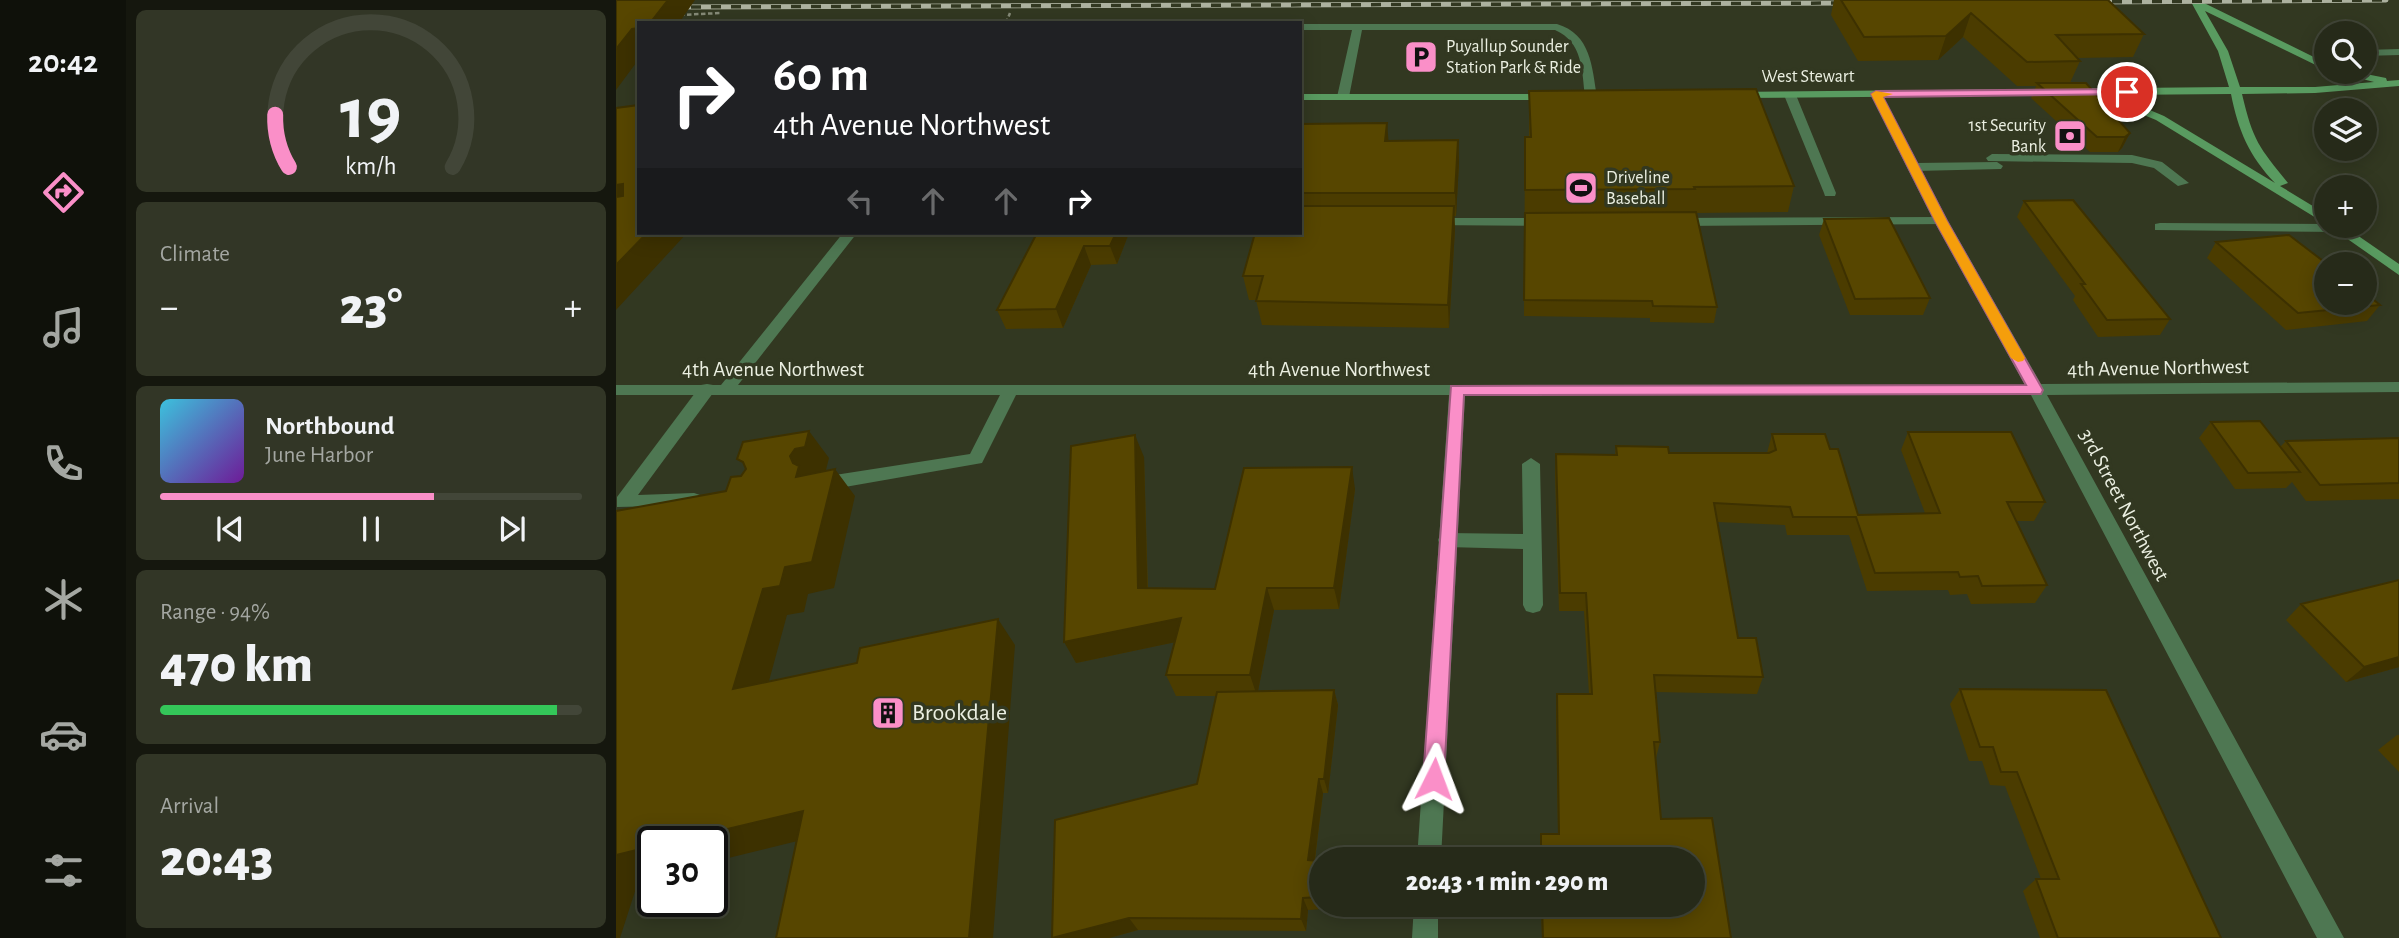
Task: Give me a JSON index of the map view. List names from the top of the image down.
{
  "streets": {
    "main road": ["West Stewart"],
    "street": ["4th Avenue Northwest", "3rd Street Northwest"]
  },
  "crossings": [
    ["West Stewart", "3rd Street Northwest"],
    ["4th Avenue Northwest", "3rd Street Northwest"]
  ],
  "places": {
    "parking": ["Puyallup Sounder Station Park & Ride"],
    "bank": ["1st Security Bank"],
    "sports": ["Driveline Baseball"],
    "building": ["Brookdale"]
  },
  "page": {
    "tabs": "20:42",
    "map_buttons": ["+", "−"],
    "turn": ["60 m", "4th Avenue Northwest"],
    "tile": [
      "Climate",
      ["Range · 94%", "470 km"],
      ["Arrival", "20:43"]
    ],
    "heat": ["−", "23°", "+"],
    "song": ["Northbound", "June Harbor"],
    "limit": "30",
    "trip": "20:43 · 1 min · 290 m",
    "gauge": ["19", "km/h"]
  }
}
